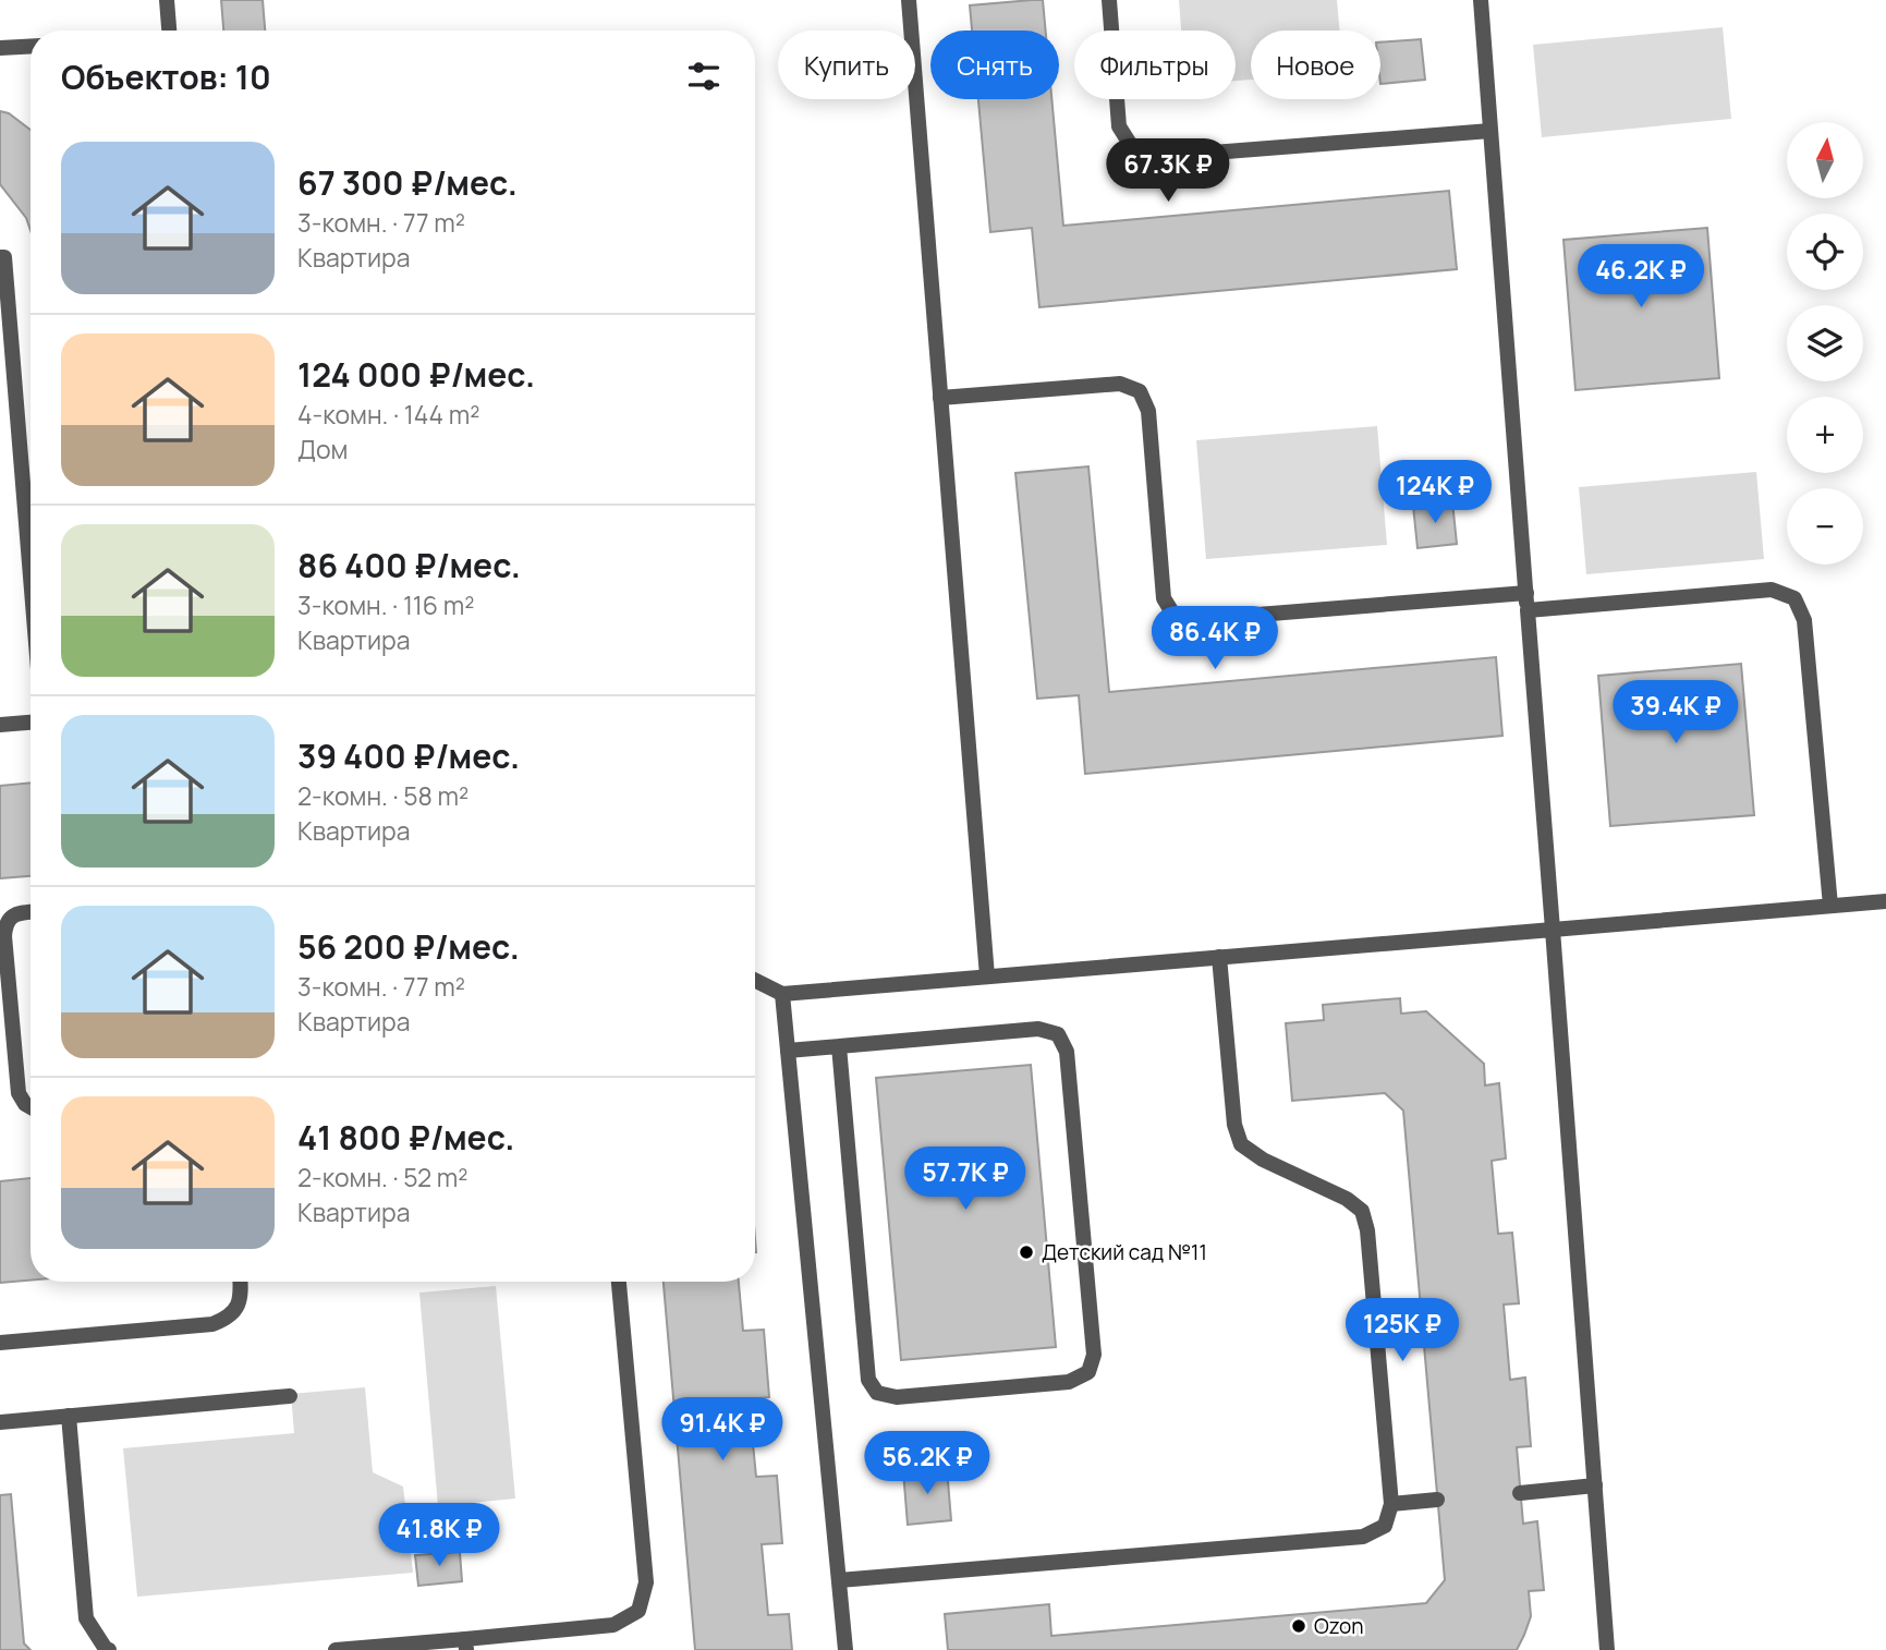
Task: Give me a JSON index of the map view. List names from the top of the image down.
{
  "places": ["Детский сад №11", "Ozon"],
  "north": "top",
  "page": {
    "chip": [
      "Купить",
      "Снять",
      "Фильтры",
      "Новое"
    ],
    "heading": "Объектов: 10",
    "map_buttons": ["+", "−"],
    "list": [
      {
        "name": "67 300 ₽/мес.",
        "note": "3-комн. · 77 m² · Квартира"
      },
      {
        "name": "124 000 ₽/мес.",
        "note": "4-комн. · 144 m² · Дом"
      },
      {
        "name": "86 400 ₽/мес.",
        "note": "3-комн. · 116 m² · Квартира"
      },
      {
        "name": "39 400 ₽/мес.",
        "note": "2-комн. · 58 m² · Квартира"
      },
      {
        "name": "56 200 ₽/мес.",
        "note": "3-комн. · 77 m² · Квартира"
      },
      {
        "name": "41 800 ₽/мес.",
        "note": "2-комн. · 52 m² · Квартира"
      }
    ],
    "price": [
      "67.3K ₽",
      "46.2K ₽",
      "124K ₽",
      "86.4K ₽",
      "39.4K ₽",
      "57.7K ₽",
      "125K ₽",
      "91.4K ₽",
      "56.2K ₽",
      "41.8K ₽"
    ]
  }
}
